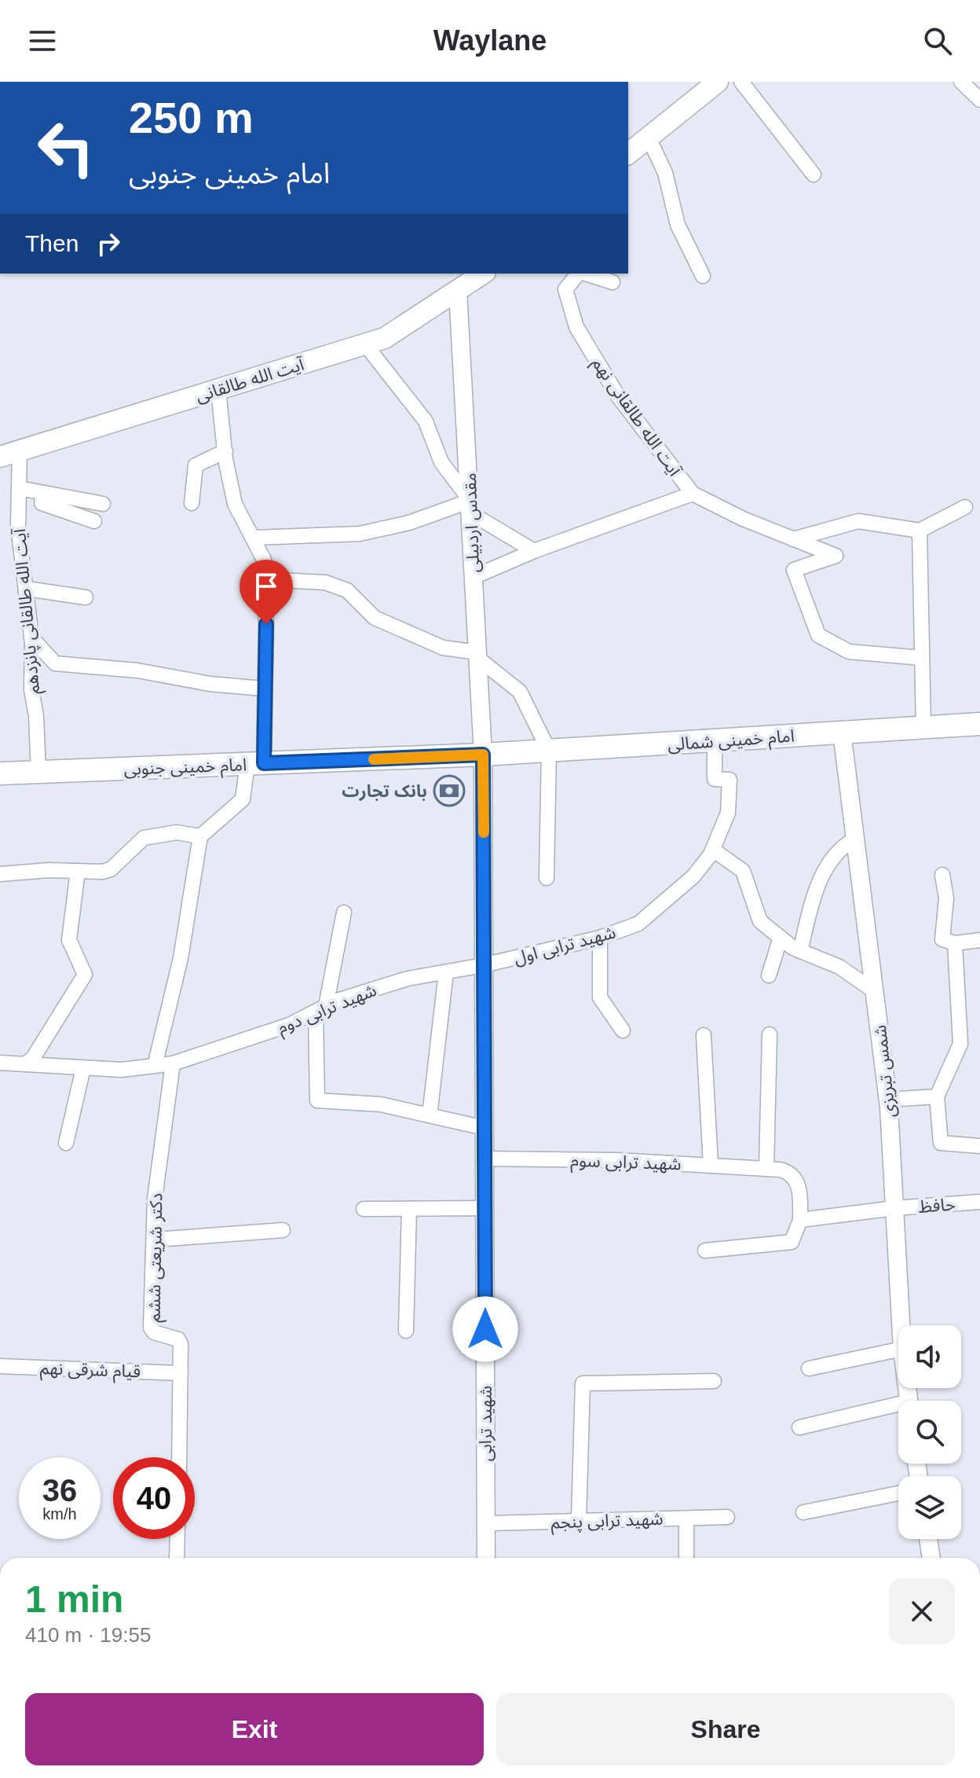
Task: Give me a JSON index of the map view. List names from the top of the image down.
{
  "streets": {
    "main road": ["آیت الله طالقانی", "امام خمینی شمالی", "امام خمینی جنوبی"],
    "street": [
      "آیت الله طالقانی نهم",
      "مقدس اردبیلی",
      "آیت الله طالقانی پانزدهم",
      "شهید ترابی اول",
      "شهید ترابی دوم",
      "شمس تبریزی",
      "شهید ترابی سوم",
      "حافظ",
      "دکتر شریعتی ششم",
      "قیام شرقی نهم",
      "شهید ترابی",
      "شهید ترابی پنجم"
    ]
  },
  "crossings": [
    ["آیت الله طالقانی", "مقدس اردبیلی"],
    ["آیت الله طالقانی", "آیت الله طالقانی پانزدهم"],
    ["مقدس اردبیلی", "امام خمینی شمالی"],
    ["مقدس اردبیلی", "امام خمینی جنوبی"],
    ["مقدس اردبیلی", "شهید ترابی"],
    ["آیت الله طالقانی پانزدهم", "امام خمینی جنوبی"],
    ["امام خمینی شمالی", "امام خمینی جنوبی"],
    ["امام خمینی شمالی", "شهید ترابی اول"],
    ["امام خمینی شمالی", "شمس تبریزی"],
    ["امام خمینی شمالی", "شهید ترابی"],
    ["امام خمینی جنوبی", "شهید ترابی"],
    ["شهید ترابی اول", "شهید ترابی دوم"],
    ["شهید ترابی اول", "شهید ترابی"],
    ["شهید ترابی دوم", "دکتر شریعتی ششم"],
    ["شهید ترابی دوم", "شهید ترابی"],
    ["شمس تبریزی", "حافظ"],
    ["شهید ترابی سوم", "حافظ"],
    ["شهید ترابی سوم", "شهید ترابی"],
    ["دکتر شریعتی ششم", "قیام شرقی نهم"],
    ["شهید ترابی", "شهید ترابی پنجم"]
  ],
  "places": {
    "bank": ["بانک تجارت"]
  },
  "page": {
    "header": "Waylane",
    "turn": ["250 m", "امام خمینی جنوبی"],
    "then": "Then",
    "speed": "36 km/h",
    "limit": "40",
    "heading": ["1 min", "410 m · 19:55"],
    "buttons": ["Exit", "Share"]
  }
}
